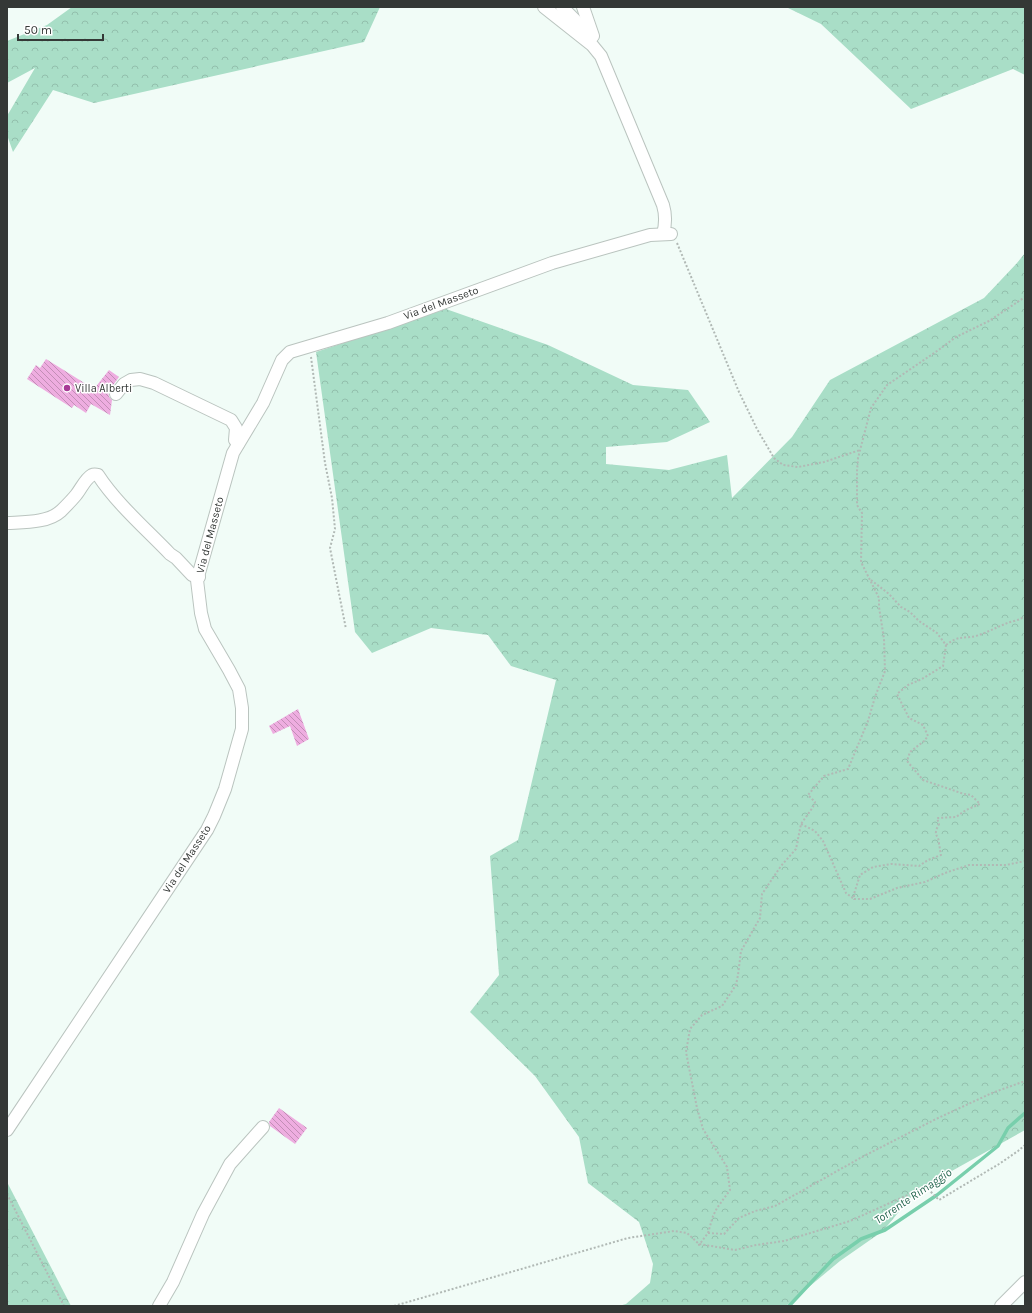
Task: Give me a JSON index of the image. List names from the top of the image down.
{
  "streets": {
    "street": ["Via del Masseto"]
  },
  "water": ["Torrente Rimaggio"],
  "places": ["Villa Alberti"],
  "scale_bar": "50 m"
}
